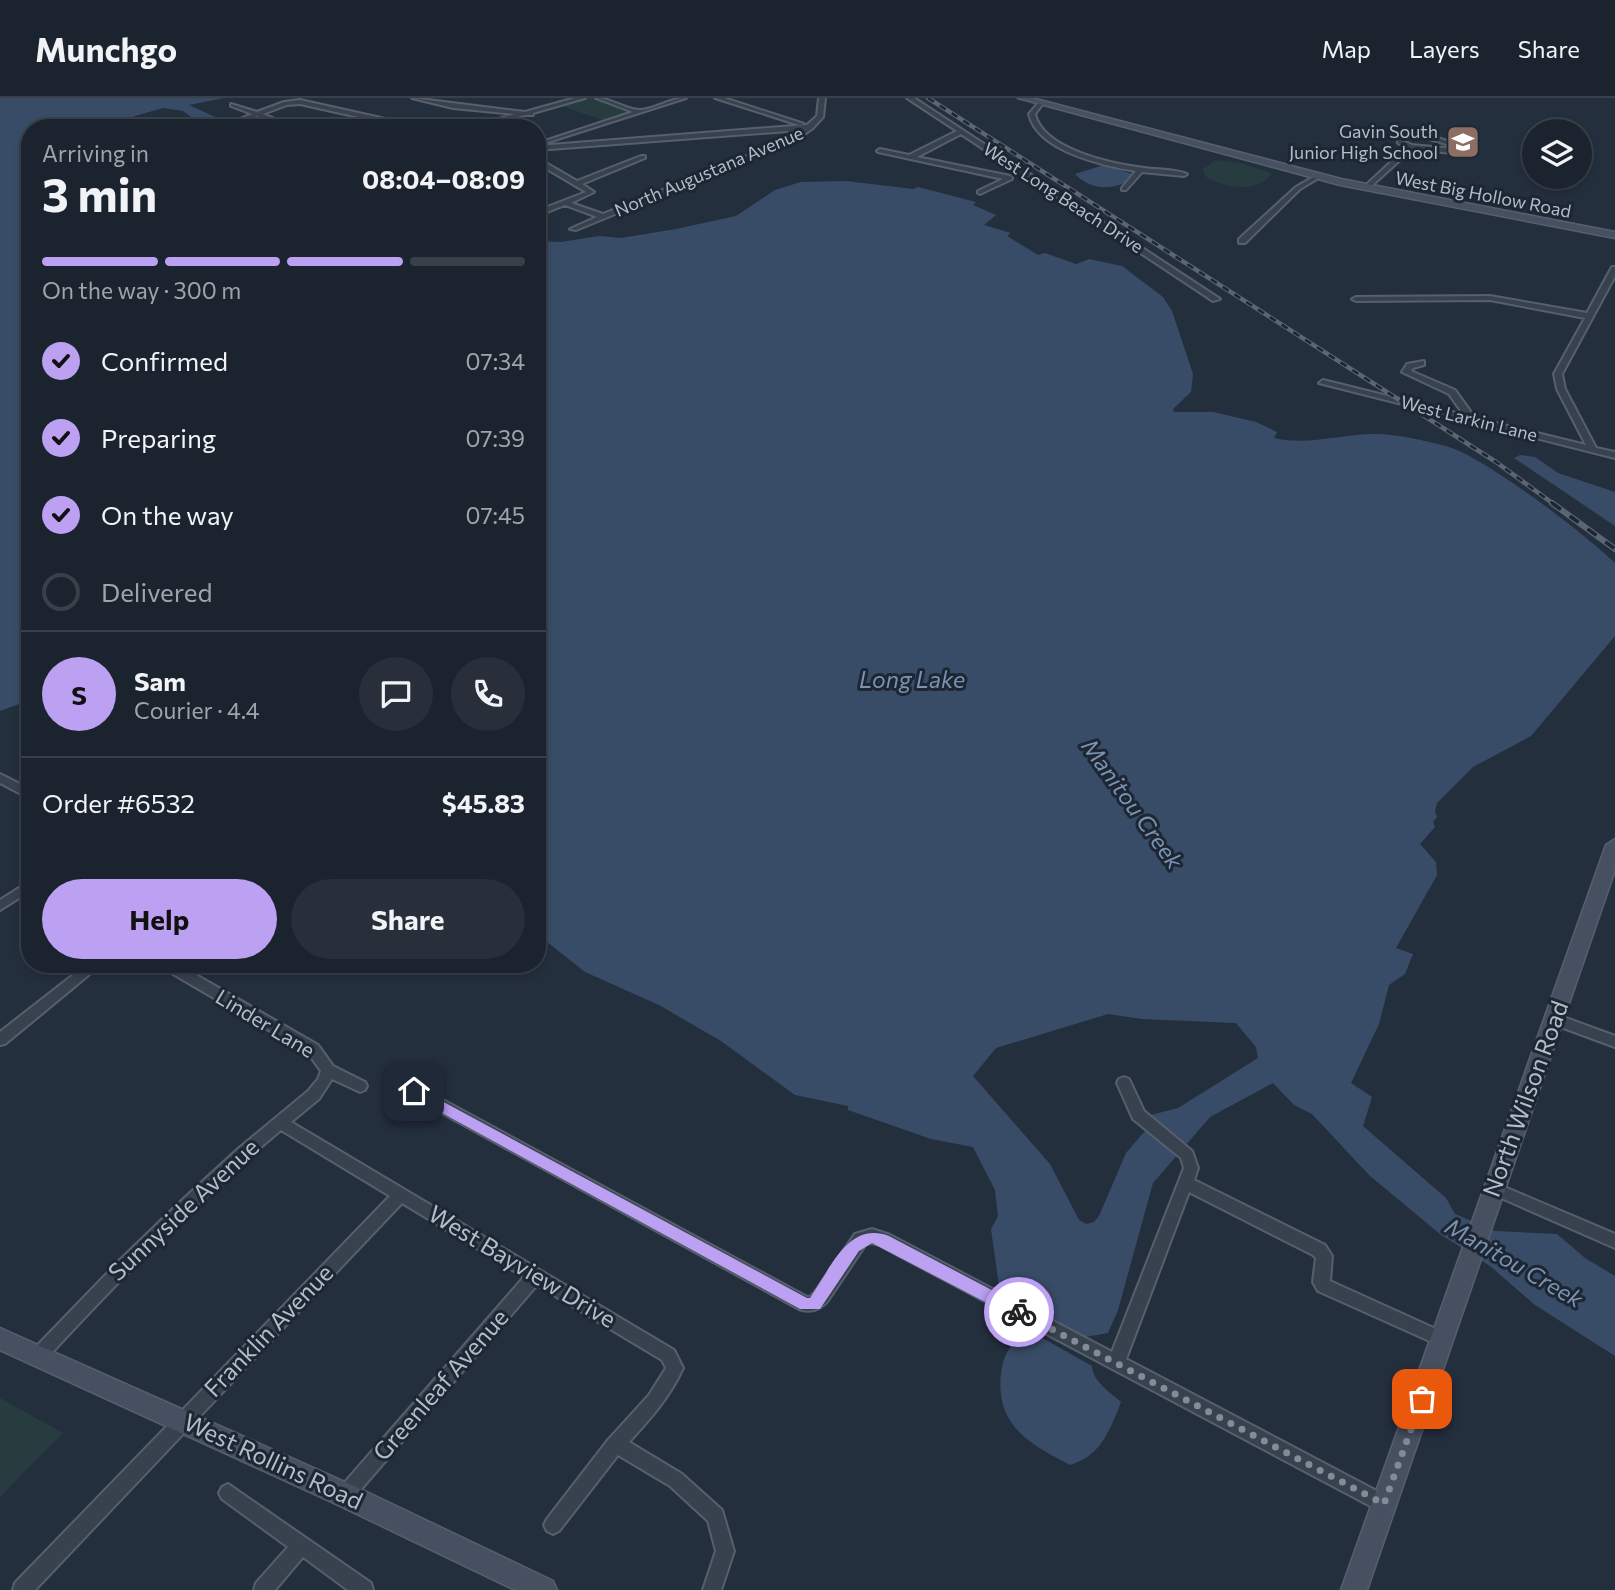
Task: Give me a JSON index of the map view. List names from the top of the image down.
{
  "streets": {
    "street": [
      "North Augustana Avenue",
      "West Big Hollow Road",
      "West Long Beach Drive",
      "West Larkin Lane",
      "Linder Lane",
      "North Wilson Road",
      "Sunnyside Avenue",
      "West Bayview Drive",
      "Franklin Avenue",
      "Greenleaf Avenue",
      "West Rollins Road"
    ]
  },
  "crossings": [
    ["Linder Lane", "Sunnyside Avenue"],
    ["Sunnyside Avenue", "West Bayview Drive"],
    ["Sunnyside Avenue", "West Rollins Road"],
    ["West Bayview Drive", "Franklin Avenue"],
    ["West Bayview Drive", "Greenleaf Avenue"],
    ["Franklin Avenue", "West Rollins Road"],
    ["Greenleaf Avenue", "West Rollins Road"]
  ],
  "water": ["Long Lake", "Manitou Creek"],
  "places": {
    "school or university": ["Gavin South Junior High School"]
  },
  "page": {
    "header": "Munchgo",
    "nav": ["Map", "Layers", "Share"],
    "heading": ["3 min", "Arriving in", "08:04–08:09"],
    "panel": [
      "Sam",
      "Courier · 4.4",
      "Order #6532",
      "$45.83"
    ],
    "bar": "On the way · 300 m",
    "list": [
      ["Confirmed", "07:34"],
      ["Preparing", "07:39"],
      ["On the way", "07:45"],
      "Delivered"
    ],
    "round": "S",
    "buttons": ["Help", "Share"]
  }
}
